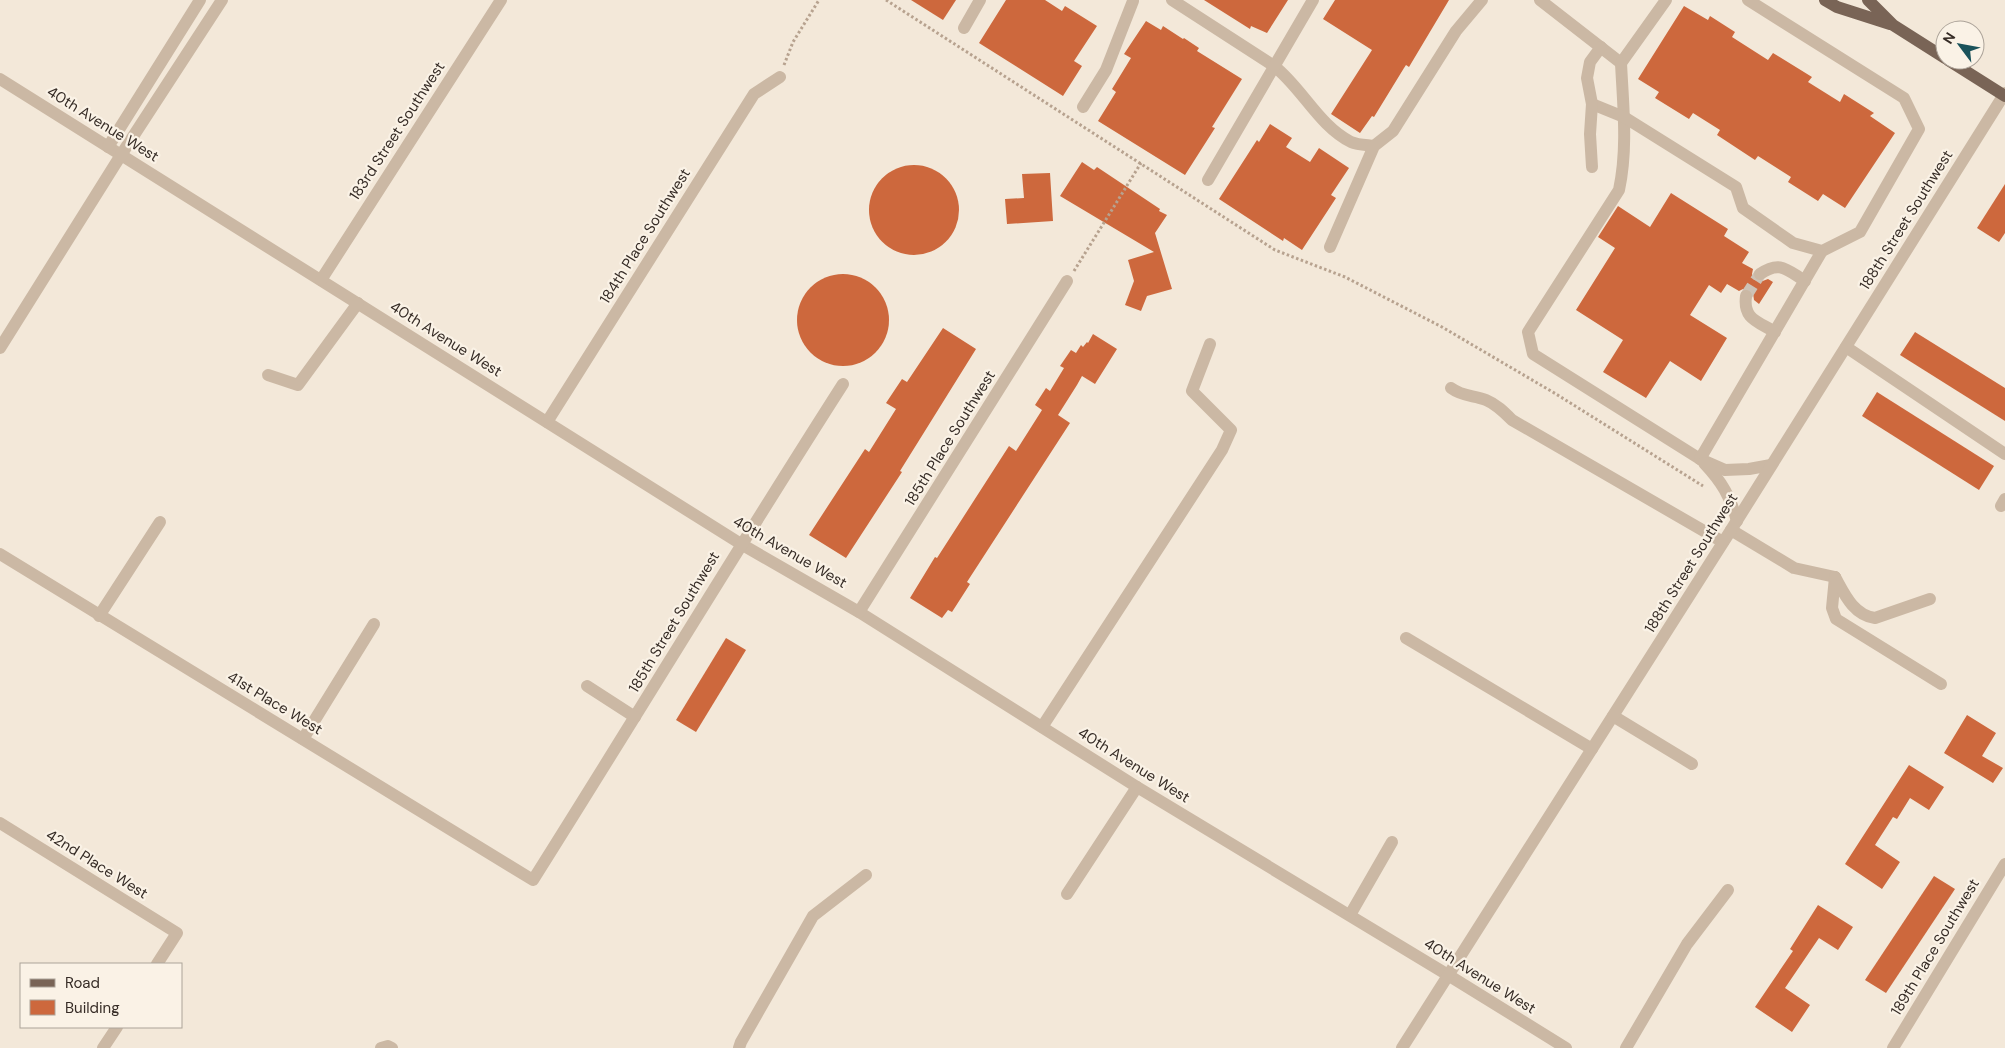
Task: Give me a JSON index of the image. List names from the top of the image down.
{
  "streets": {
    "street": [
      "40th Avenue West",
      "183rd Street Southwest",
      "188th Street Southwest",
      "184th Place Southwest",
      "185th Place Southwest",
      "185th Street Southwest",
      "41st Place West",
      "42nd Place West",
      "189th Place Southwest"
    ]
  },
  "crossings": [
    ["40th Avenue West", "183rd Street Southwest"],
    ["40th Avenue West", "188th Street Southwest"],
    ["40th Avenue West", "184th Place Southwest"],
    ["40th Avenue West", "185th Place Southwest"],
    ["40th Avenue West", "185th Street Southwest"],
    ["185th Street Southwest", "41st Place West"]
  ],
  "legend": ["Road", "Building"],
  "north": "top left"
}
